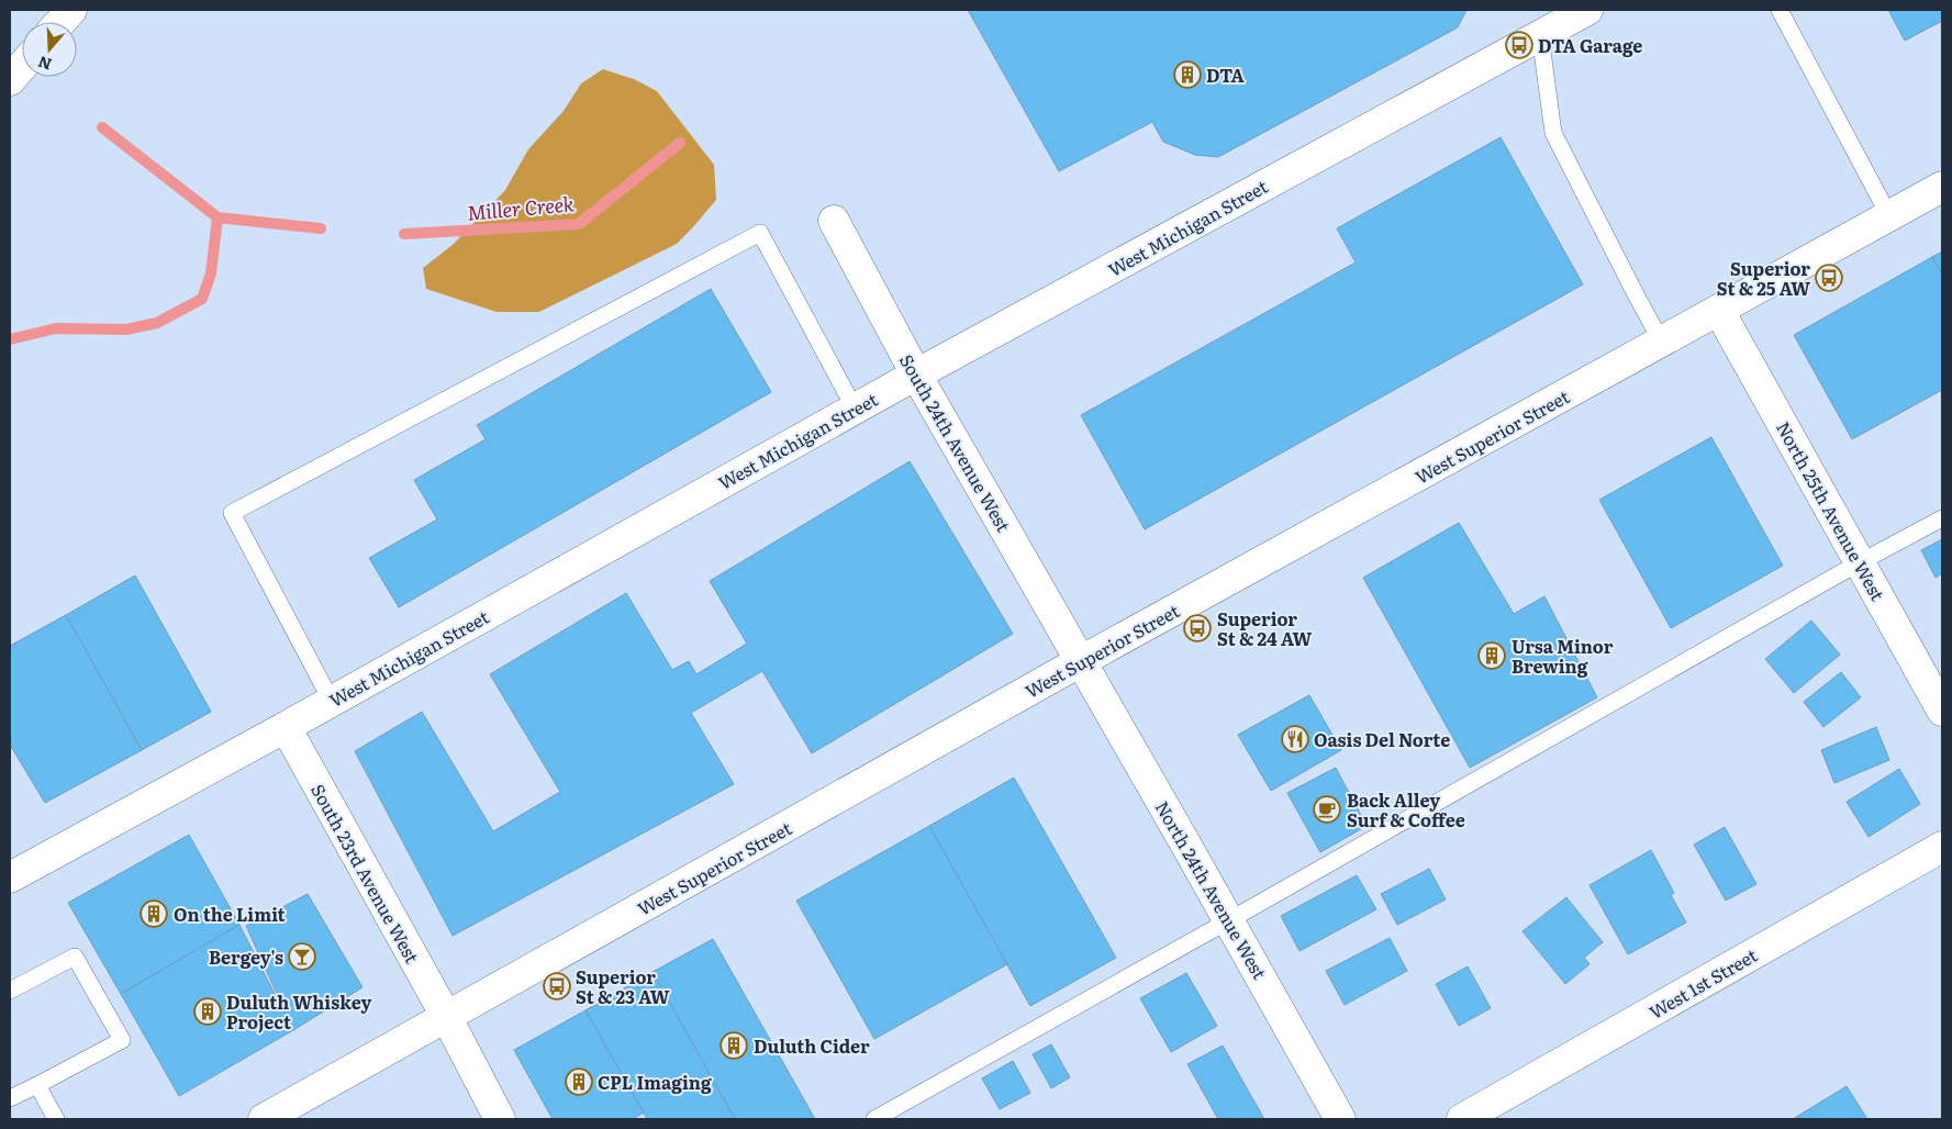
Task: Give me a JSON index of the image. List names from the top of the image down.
{
  "streets": {
    "main road": [
      "West Michigan Street",
      "West Superior Street",
      "South 24th Avenue West",
      "North 25th Avenue West",
      "South 23rd Avenue West",
      "North 24th Avenue West",
      "West 1st Street"
    ]
  },
  "crossings": [
    ["West Michigan Street", "South 24th Avenue West"],
    ["West Michigan Street", "South 23rd Avenue West"],
    ["West Superior Street", "South 24th Avenue West"],
    ["West Superior Street", "North 25th Avenue West"],
    ["West Superior Street", "South 23rd Avenue West"],
    ["West Superior Street", "North 24th Avenue West"],
    ["South 24th Avenue West", "North 24th Avenue West"]
  ],
  "water": ["Miller Creek"],
  "places": {
    "bus stop": [
      "DTA Garage",
      "Superior St & 25 AW",
      "Superior St & 24 AW",
      "Superior St & 23 AW"
    ],
    "building": [
      "DTA",
      "Ursa Minor Brewing",
      "On the Limit",
      "Duluth Whiskey Project",
      "Duluth Cider",
      "CPL Imaging"
    ],
    "restaurant": ["Oasis Del Norte"],
    "cafe": ["Back Alley Surf & Coffee"],
    "bar": ["Bergey's"]
  },
  "north": "bottom"
}
